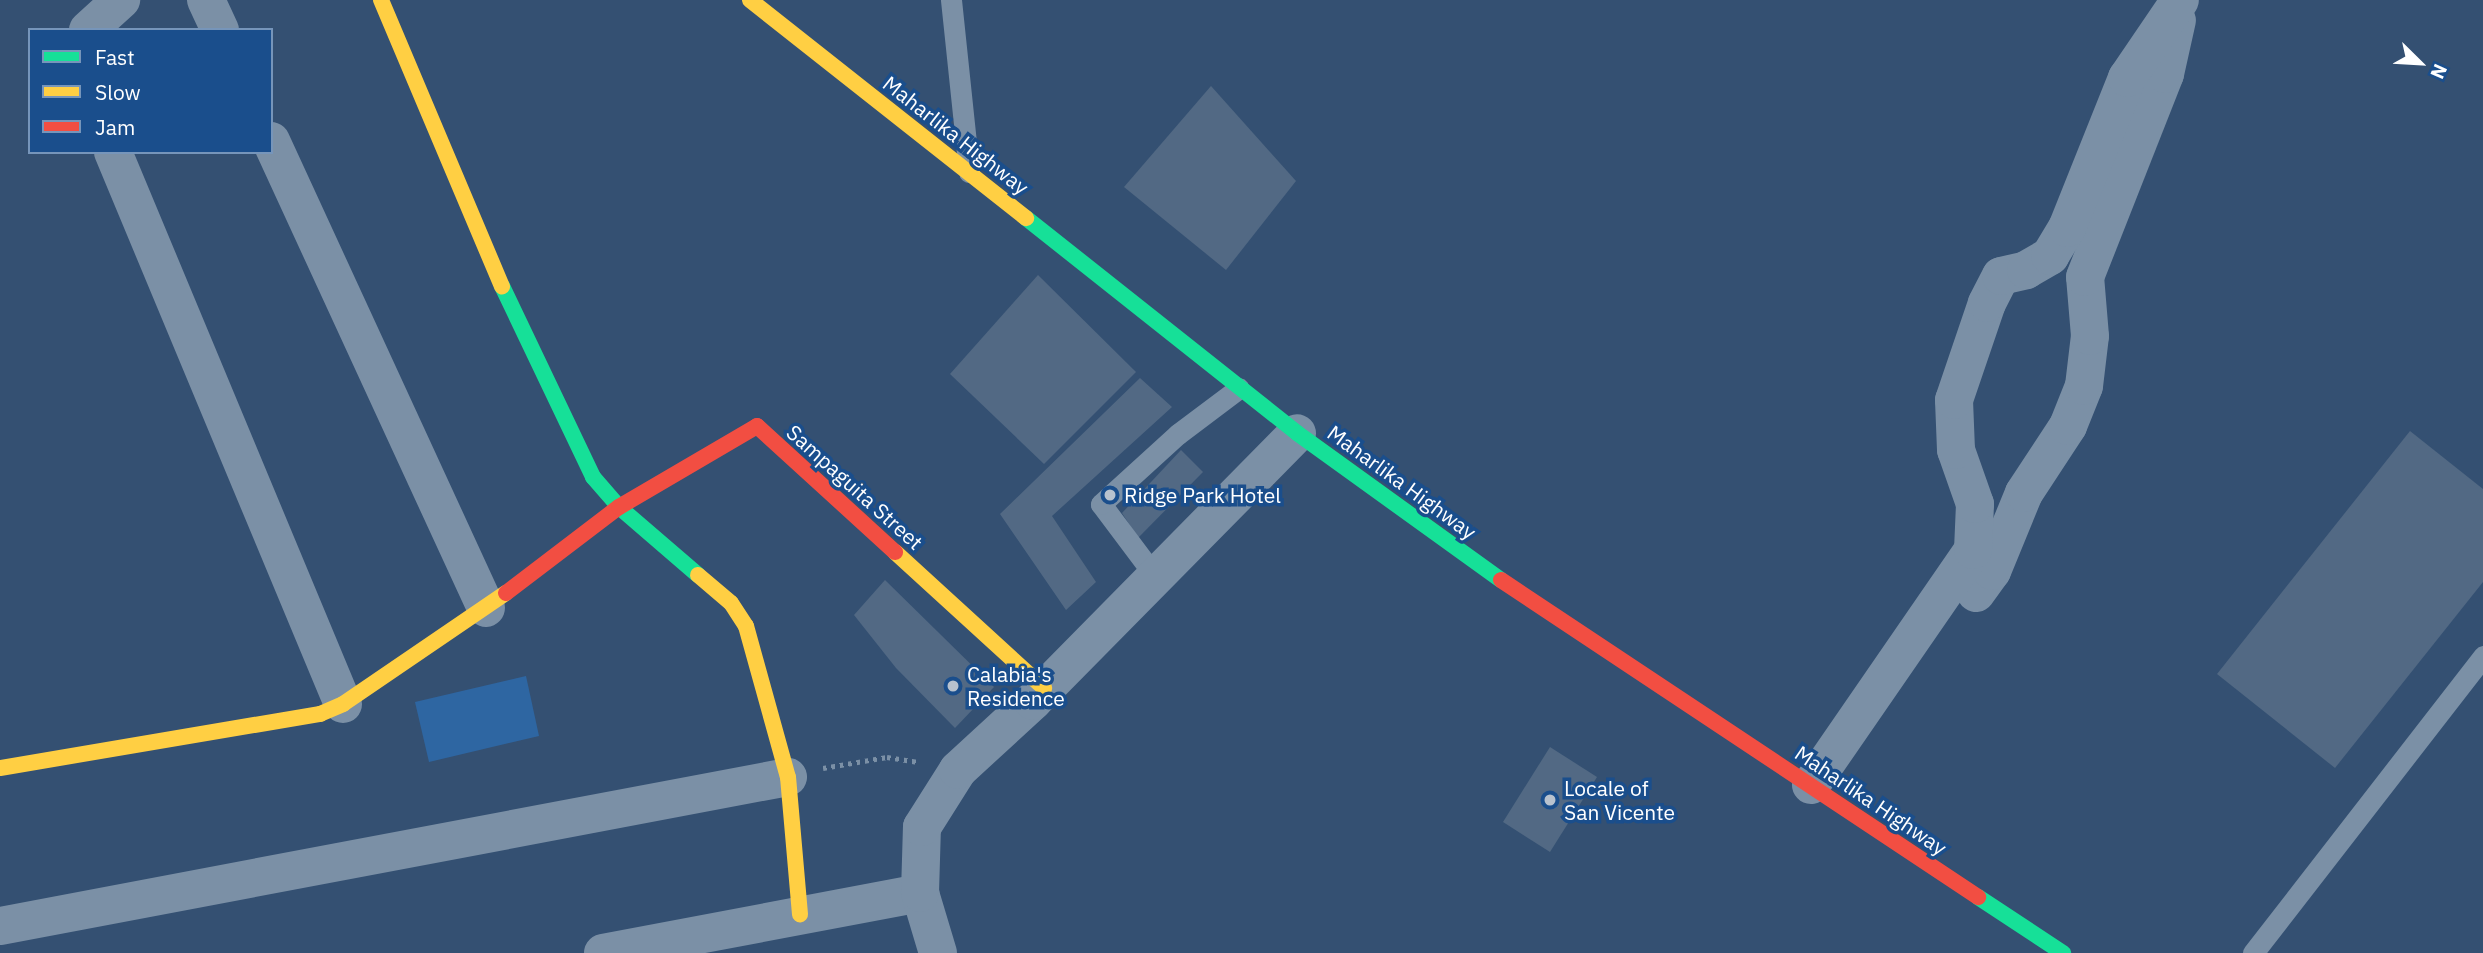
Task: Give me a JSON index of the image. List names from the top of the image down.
{
  "streets": {
    "main road": ["Maharlika Highway", "Sampaguita Street"]
  },
  "places": ["Ridge Park Hotel", "Calabia's Residence", "Locale of San Vicente"],
  "legend": ["Fast", "Slow", "Jam"],
  "north": "bottom right"
}
